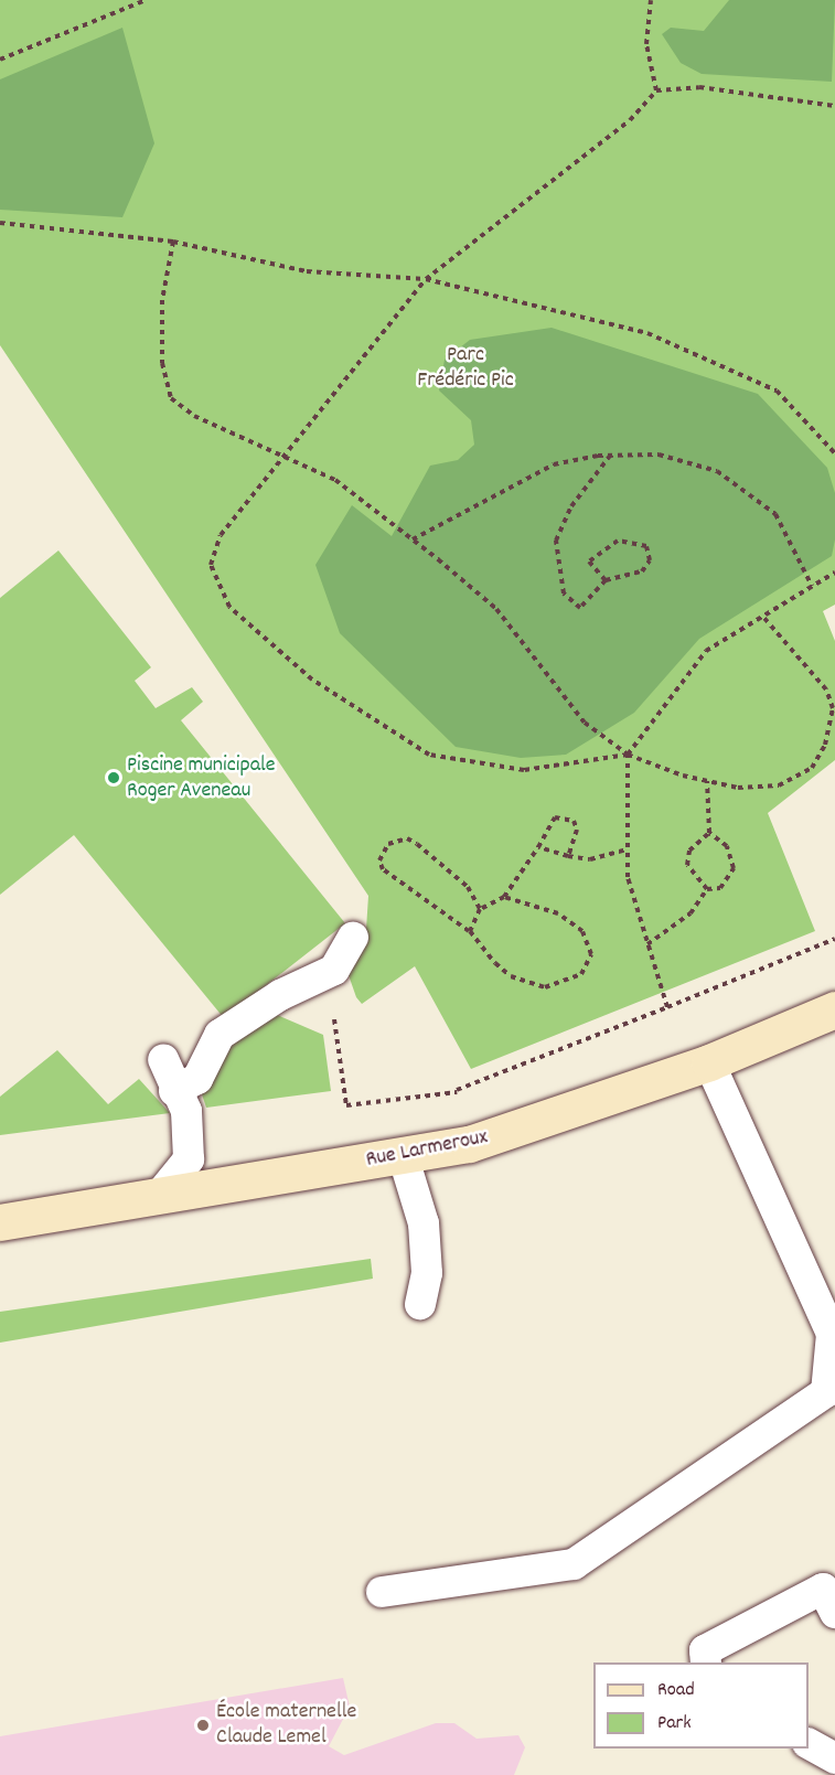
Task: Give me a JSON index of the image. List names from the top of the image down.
{
  "streets": {
    "main road": ["Rue Larmeroux"]
  },
  "parks": ["Parc Frédéric Pic"],
  "places": ["Piscine municipale Roger Aveneau", "École maternelle Claude Lemel"],
  "legend": ["Road", "Park"]
}
